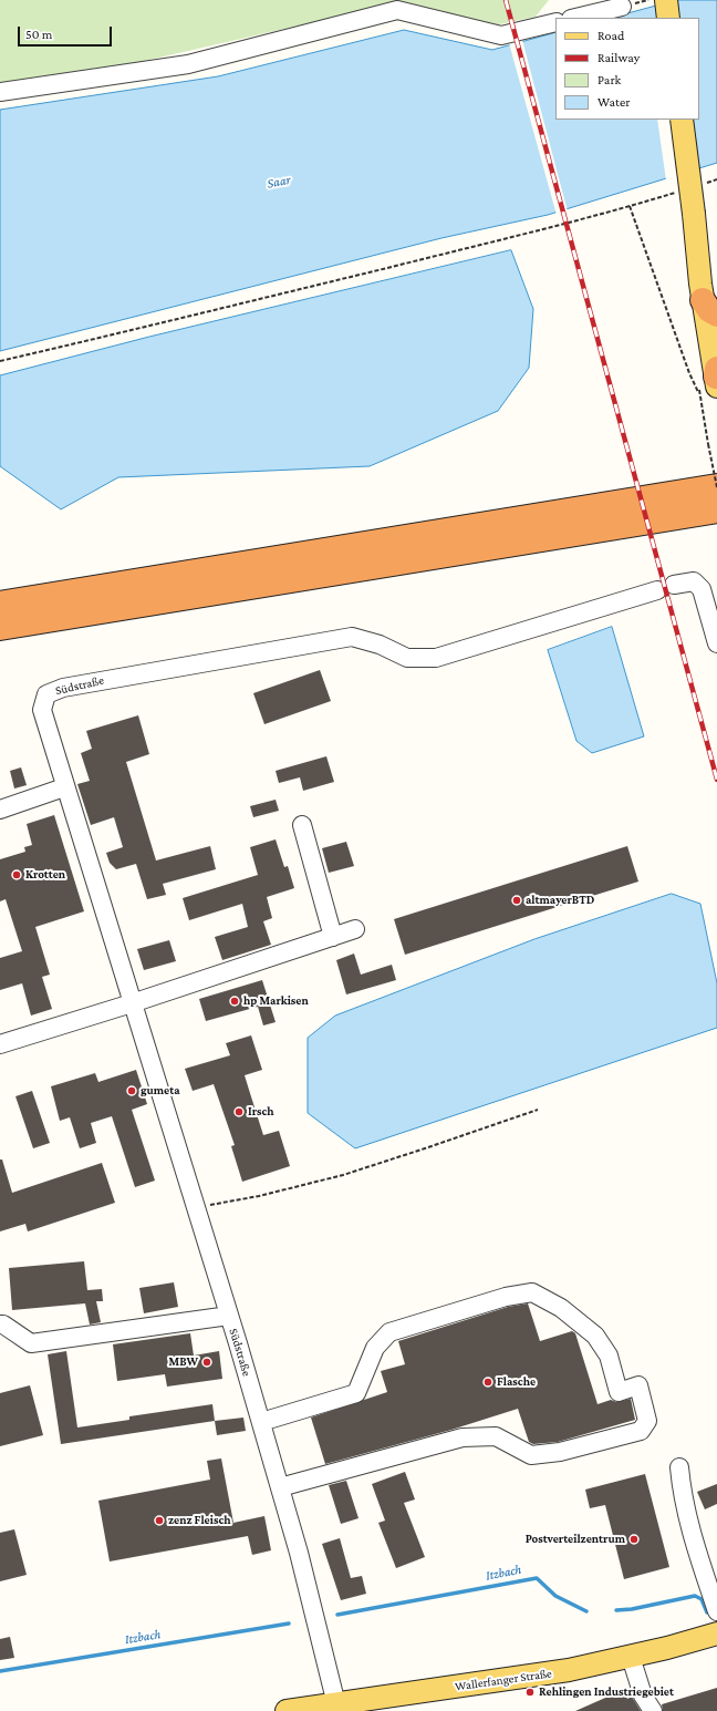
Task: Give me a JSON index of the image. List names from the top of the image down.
{
  "streets": {
    "main road": ["Wallerfanger Straße"],
    "street": ["Südstraße"]
  },
  "crossings": [
    ["Südstraße", "Wallerfanger Straße"]
  ],
  "water": ["Saar", "Itzbach"],
  "places": [
    "Krotten",
    "altmayerBTD",
    "hp Markisen",
    "gumeta",
    "Irsch",
    "MBW",
    "Flasche",
    "zenz Fleisch",
    "Postverteilzentrum",
    "Rehlingen Industriegebiet"
  ],
  "legend": [
    "Road",
    "Railway",
    "Park",
    "Water"
  ],
  "scale_bar": "50 m"
}
